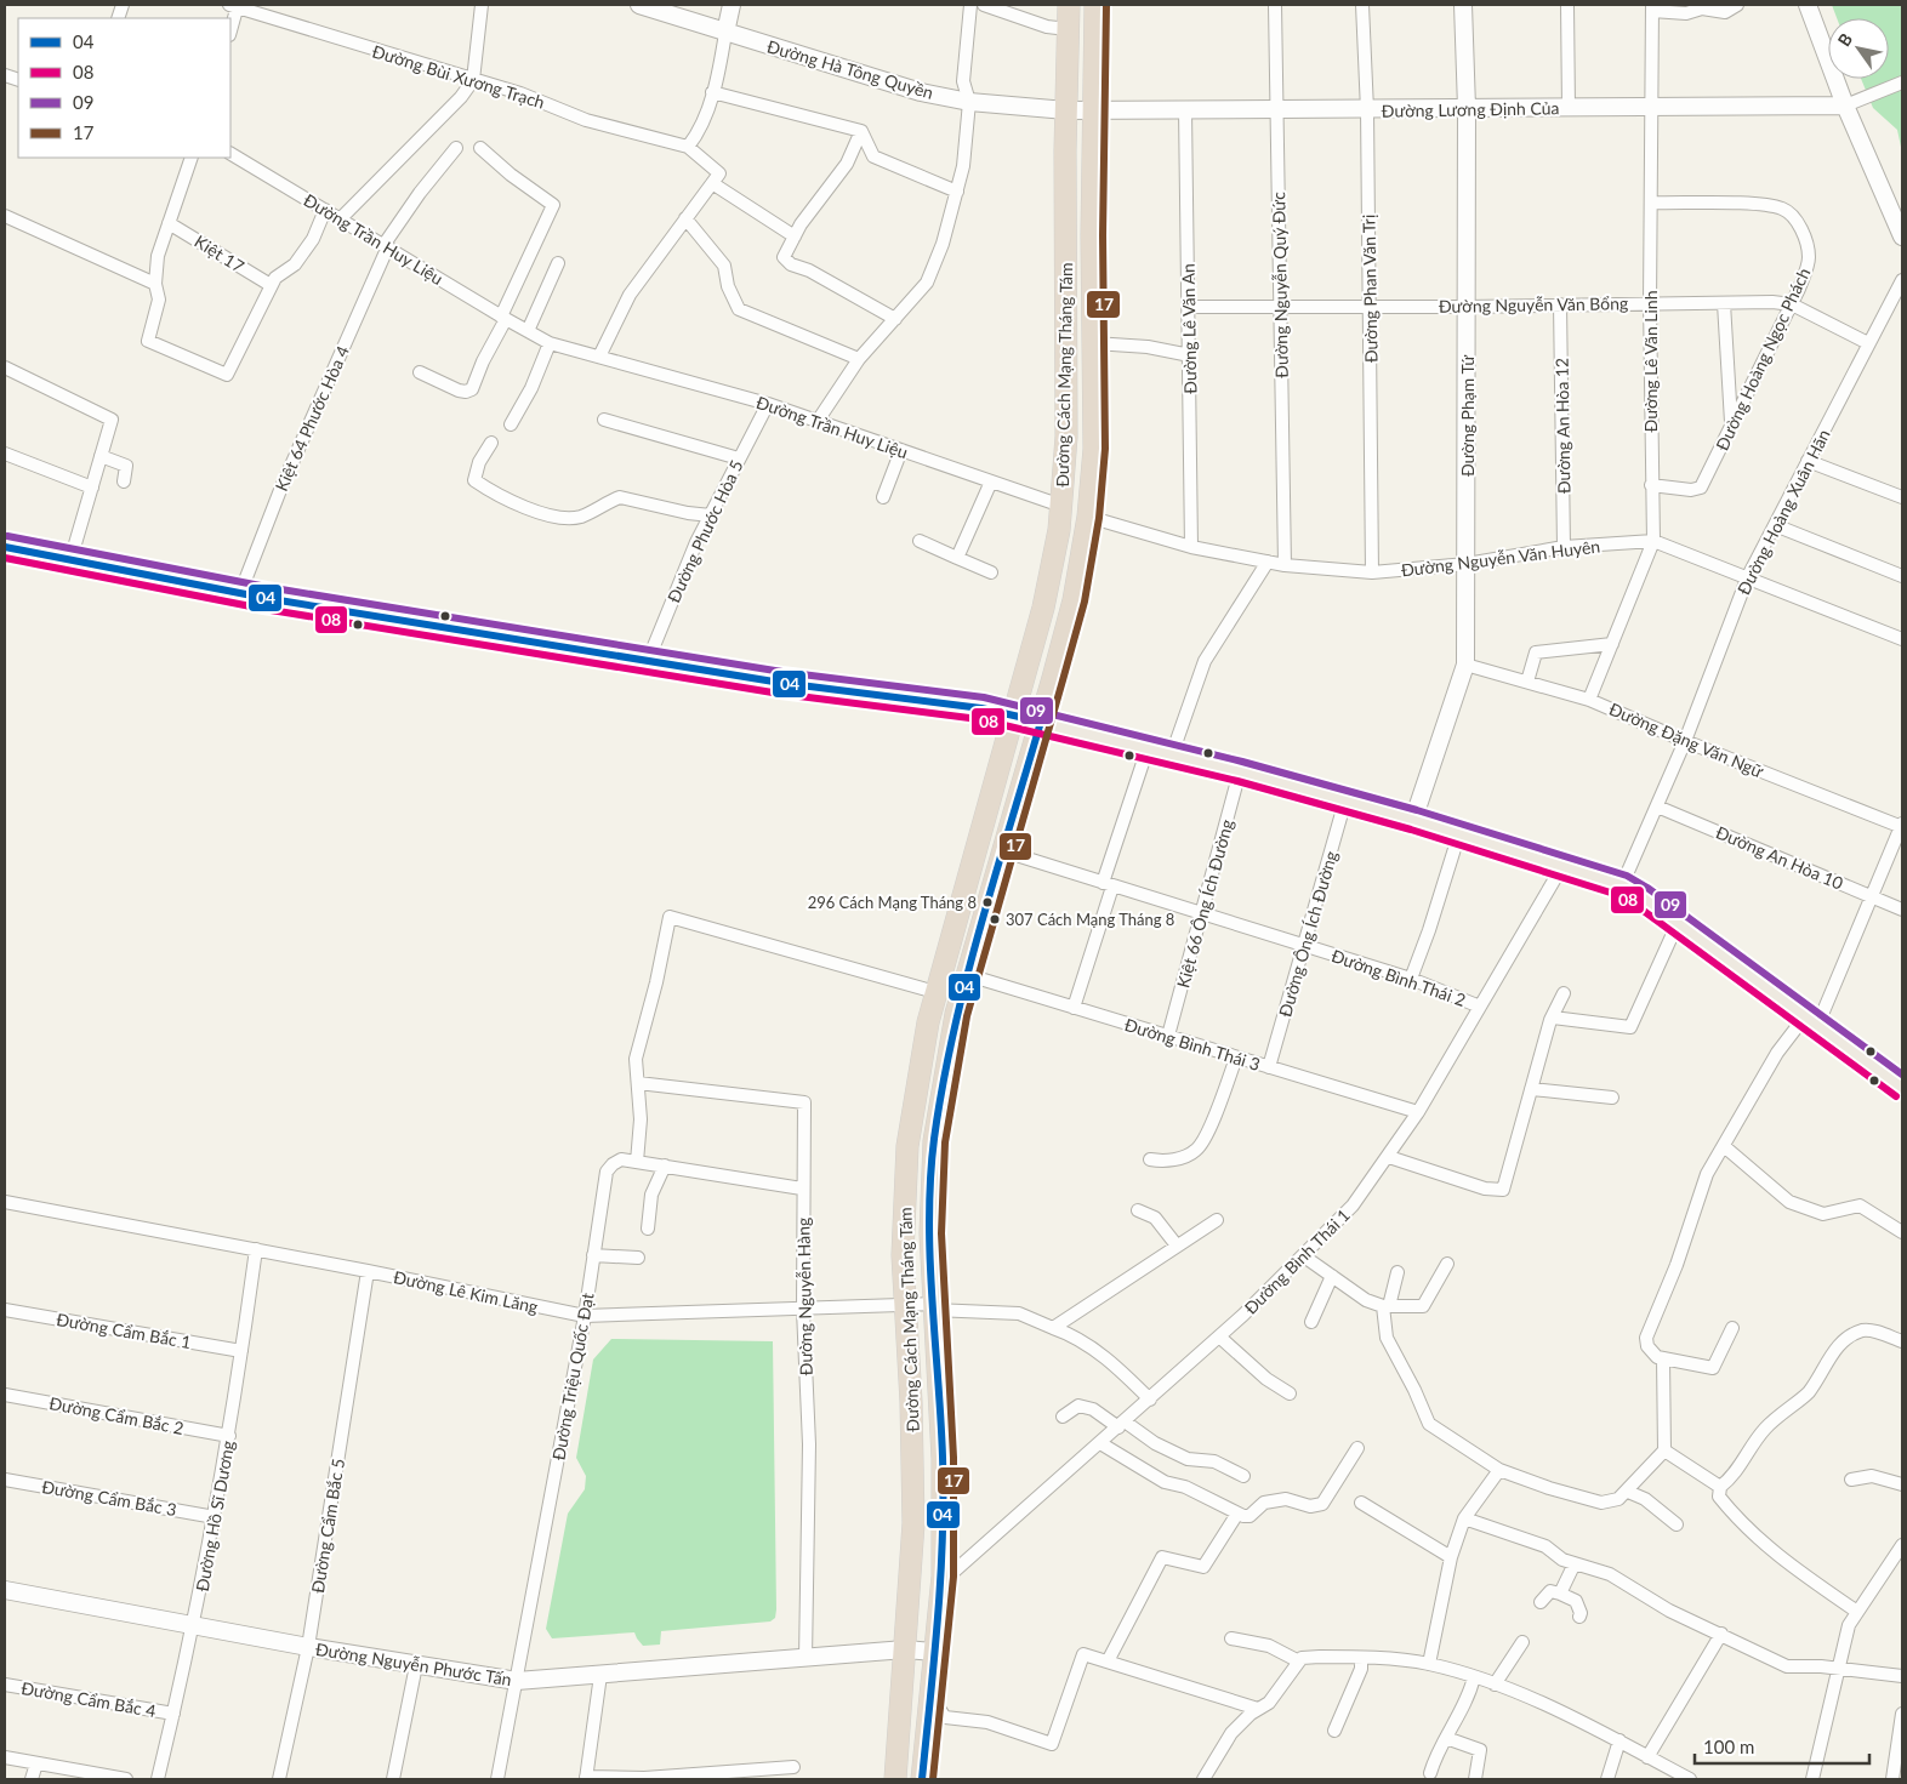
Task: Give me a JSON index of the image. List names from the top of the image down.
{
  "streets": {
    "highway": ["Đường Cách Mạng Tháng Tám"],
    "street": [
      "Đường Hà Tông Quyền",
      "Đường Bùi Xương Trạch",
      "Đường Lương Định Của",
      "Đường Trần Huy Liệu",
      "Kiệt 17",
      "Đường Nguyễn Quý Đức",
      "Đường Phan Văn Trị",
      "Đường Nguyễn Văn Bổng",
      "Đường Lê Văn An",
      "Đường Hoàng Ngọc Phách",
      "Đường Lê Văn Linh",
      "Đường Phạm Tứ",
      "Kiệt 64 Phước Hòa 4",
      "Đường An Hòa 12",
      "Đường Hoàng Xuân Hãn",
      "Đường Phước Hòa 5",
      "Đường Nguyễn Văn Huyên",
      "Đường Đặng Văn Ngữ",
      "Đường An Hòa 10",
      "Kiệt 66 Ông Ích Đường",
      "Đường Ông Ích Đường",
      "Đường Bình Thái 2",
      "Đường Bình Thái 3",
      "Đường Bình Thái 1",
      "Đường Lê Kim Lăng",
      "Đường Nguyễn Hàng",
      "Đường Cẩm Bắc 1",
      "Đường Triệu Quốc Đạt",
      "Đường Cẩm Bắc 2",
      "Đường Cẩm Bắc 3",
      "Đường Hồ Sĩ Dương",
      "Đường Cẩm Bắc 5",
      "Đường Nguyễn Phước Tấn",
      "Đường Cẩm Bắc 4"
    ]
  },
  "crossings": [
    ["Đường Hà Tông Quyền", "Đường Lương Định Của"],
    ["Đường Hà Tông Quyền", "Đường Cách Mạng Tháng Tám"],
    ["Đường Lương Định Của", "Đường Nguyễn Quý Đức"],
    ["Đường Lương Định Của", "Đường Phan Văn Trị"],
    ["Đường Lương Định Của", "Đường Lê Văn An"],
    ["Đường Lương Định Của", "Đường Lê Văn Linh"],
    ["Đường Lương Định Của", "Đường Cách Mạng Tháng Tám"],
    ["Đường Lương Định Của", "Đường Phạm Tứ"],
    ["Đường Trần Huy Liệu", "Đường Cách Mạng Tháng Tám"],
    ["Đường Trần Huy Liệu", "Kiệt 64 Phước Hòa 4"],
    ["Đường Trần Huy Liệu", "Đường Phước Hòa 5"],
    ["Đường Nguyễn Quý Đức", "Đường Nguyễn Văn Bổng"],
    ["Đường Nguyễn Quý Đức", "Đường Nguyễn Văn Huyên"],
    ["Đường Phan Văn Trị", "Đường Nguyễn Văn Bổng"],
    ["Đường Phan Văn Trị", "Đường Nguyễn Văn Huyên"],
    ["Đường Nguyễn Văn Bổng", "Đường Lê Văn An"],
    ["Đường Nguyễn Văn Bổng", "Đường Hoàng Ngọc Phách"],
    ["Đường Nguyễn Văn Bổng", "Đường Lê Văn Linh"],
    ["Đường Nguyễn Văn Bổng", "Đường Phạm Tứ"],
    ["Đường Nguyễn Văn Bổng", "Đường An Hòa 12"],
    ["Đường Nguyễn Văn Bổng", "Đường Hoàng Xuân Hãn"],
    ["Đường Lê Văn An", "Đường Nguyễn Văn Huyên"],
    ["Đường Hoàng Ngọc Phách", "Đường Lê Văn Linh"],
    ["Đường Lê Văn Linh", "Đường Nguyễn Văn Huyên"],
    ["Đường Lê Văn Linh", "Đường Đặng Văn Ngữ"],
    ["Đường Cách Mạng Tháng Tám", "Đường Nguyễn Văn Huyên"],
    ["Đường Cách Mạng Tháng Tám", "Đường Bình Thái 2"],
    ["Đường Cách Mạng Tháng Tám", "Đường Bình Thái 3"],
    ["Đường Cách Mạng Tháng Tám", "Đường Bình Thái 1"],
    ["Đường Cách Mạng Tháng Tám", "Đường Lê Kim Lăng"],
    ["Đường Cách Mạng Tháng Tám", "Đường Nguyễn Phước Tấn"],
    ["Đường Phạm Tứ", "Đường Nguyễn Văn Huyên"],
    ["Đường Phạm Tứ", "Đường Đặng Văn Ngữ"],
    ["Đường An Hòa 12", "Đường Nguyễn Văn Huyên"],
    ["Đường Hoàng Xuân Hãn", "Đường Nguyễn Văn Huyên"],
    ["Đường Hoàng Xuân Hãn", "Đường Đặng Văn Ngữ"],
    ["Đường Hoàng Xuân Hãn", "Đường An Hòa 10"],
    ["Kiệt 66 Ông Ích Đường", "Đường Bình Thái 2"],
    ["Kiệt 66 Ông Ích Đường", "Đường Bình Thái 3"],
    ["Đường Ông Ích Đường", "Đường Bình Thái 2"],
    ["Đường Ông Ích Đường", "Đường Bình Thái 3"],
    ["Đường Bình Thái 2", "Đường Bình Thái 1"],
    ["Đường Bình Thái 3", "Đường Bình Thái 1"],
    ["Đường Bình Thái 1", "Đường Lê Kim Lăng"],
    ["Đường Lê Kim Lăng", "Đường Nguyễn Hàng"],
    ["Đường Lê Kim Lăng", "Đường Triệu Quốc Đạt"],
    ["Đường Lê Kim Lăng", "Đường Hồ Sĩ Dương"],
    ["Đường Lê Kim Lăng", "Đường Cẩm Bắc 5"],
    ["Đường Nguyễn Hàng", "Đường Triệu Quốc Đạt"],
    ["Đường Nguyễn Hàng", "Đường Nguyễn Phước Tấn"],
    ["Đường Cẩm Bắc 1", "Đường Hồ Sĩ Dương"],
    ["Đường Triệu Quốc Đạt", "Đường Nguyễn Phước Tấn"],
    ["Đường Cẩm Bắc 2", "Đường Hồ Sĩ Dương"],
    ["Đường Cẩm Bắc 3", "Đường Hồ Sĩ Dương"],
    ["Đường Hồ Sĩ Dương", "Đường Nguyễn Phước Tấn"],
    ["Đường Hồ Sĩ Dương", "Đường Cẩm Bắc 4"],
    ["Đường Cẩm Bắc 5", "Đường Nguyễn Phước Tấn"]
  ],
  "places": ["296 Cách Mạng Tháng 8", "307 Cách Mạng Tháng 8"],
  "lines": [
    "transit line 17",
    "transit line 09",
    "transit line 04",
    "transit line 08"
  ],
  "legend": [
    "04",
    "08",
    "09",
    "17"
  ],
  "scale_bar": "100 m",
  "north": "top left"
}
